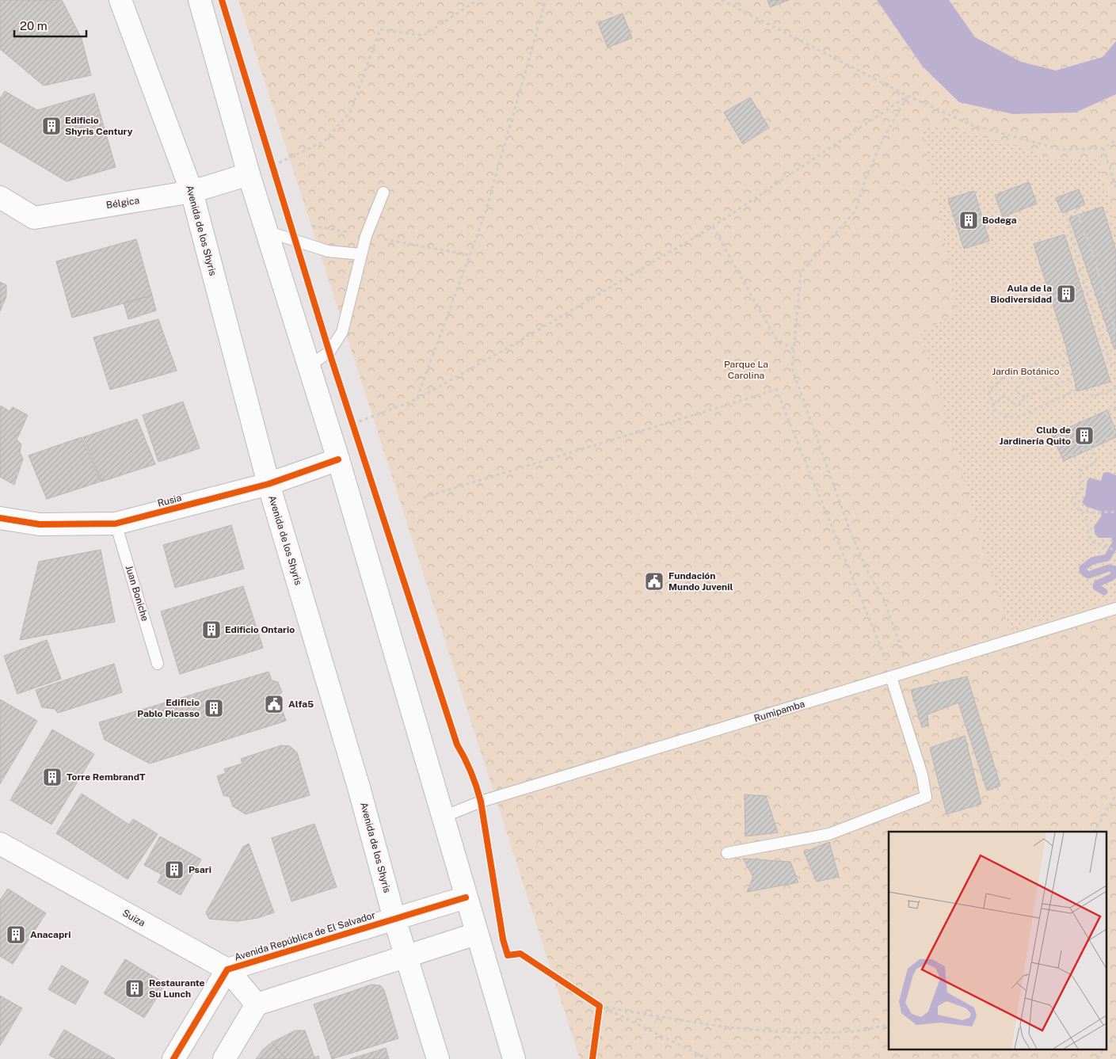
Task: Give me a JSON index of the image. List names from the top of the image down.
{
  "streets": {
    "main road": [
      "Bélgica",
      "Avenida de los Shyris",
      "Rusia",
      "Suiza",
      "Avenida República de El Salvador"
    ],
    "lane": ["Juan Boniche", "Rumipamba"]
  },
  "crossings": [
    ["Bélgica", "Avenida de los Shyris"],
    ["Avenida de los Shyris", "Rusia"],
    ["Avenida de los Shyris", "Avenida República de El Salvador"],
    ["Rusia", "Juan Boniche"],
    ["Suiza", "Avenida República de El Salvador"]
  ],
  "parks": ["Parque La Carolina", "Jardin Botánico"],
  "places": {
    "building": [
      "Edificio Shyris Century",
      "Bodega",
      "Aula de la Biodiversidad",
      "Club de Jardinería Quito",
      "Edificio Ontario",
      "Edificio Pablo Picasso",
      "Torre RembrandT",
      "Psari",
      "Anacapri",
      "Restaurante Su Lunch"
    ],
    "public building": ["Fundación Mundo Juvenil", "Alfa5"]
  },
  "scale_bar": "20 m"
}
